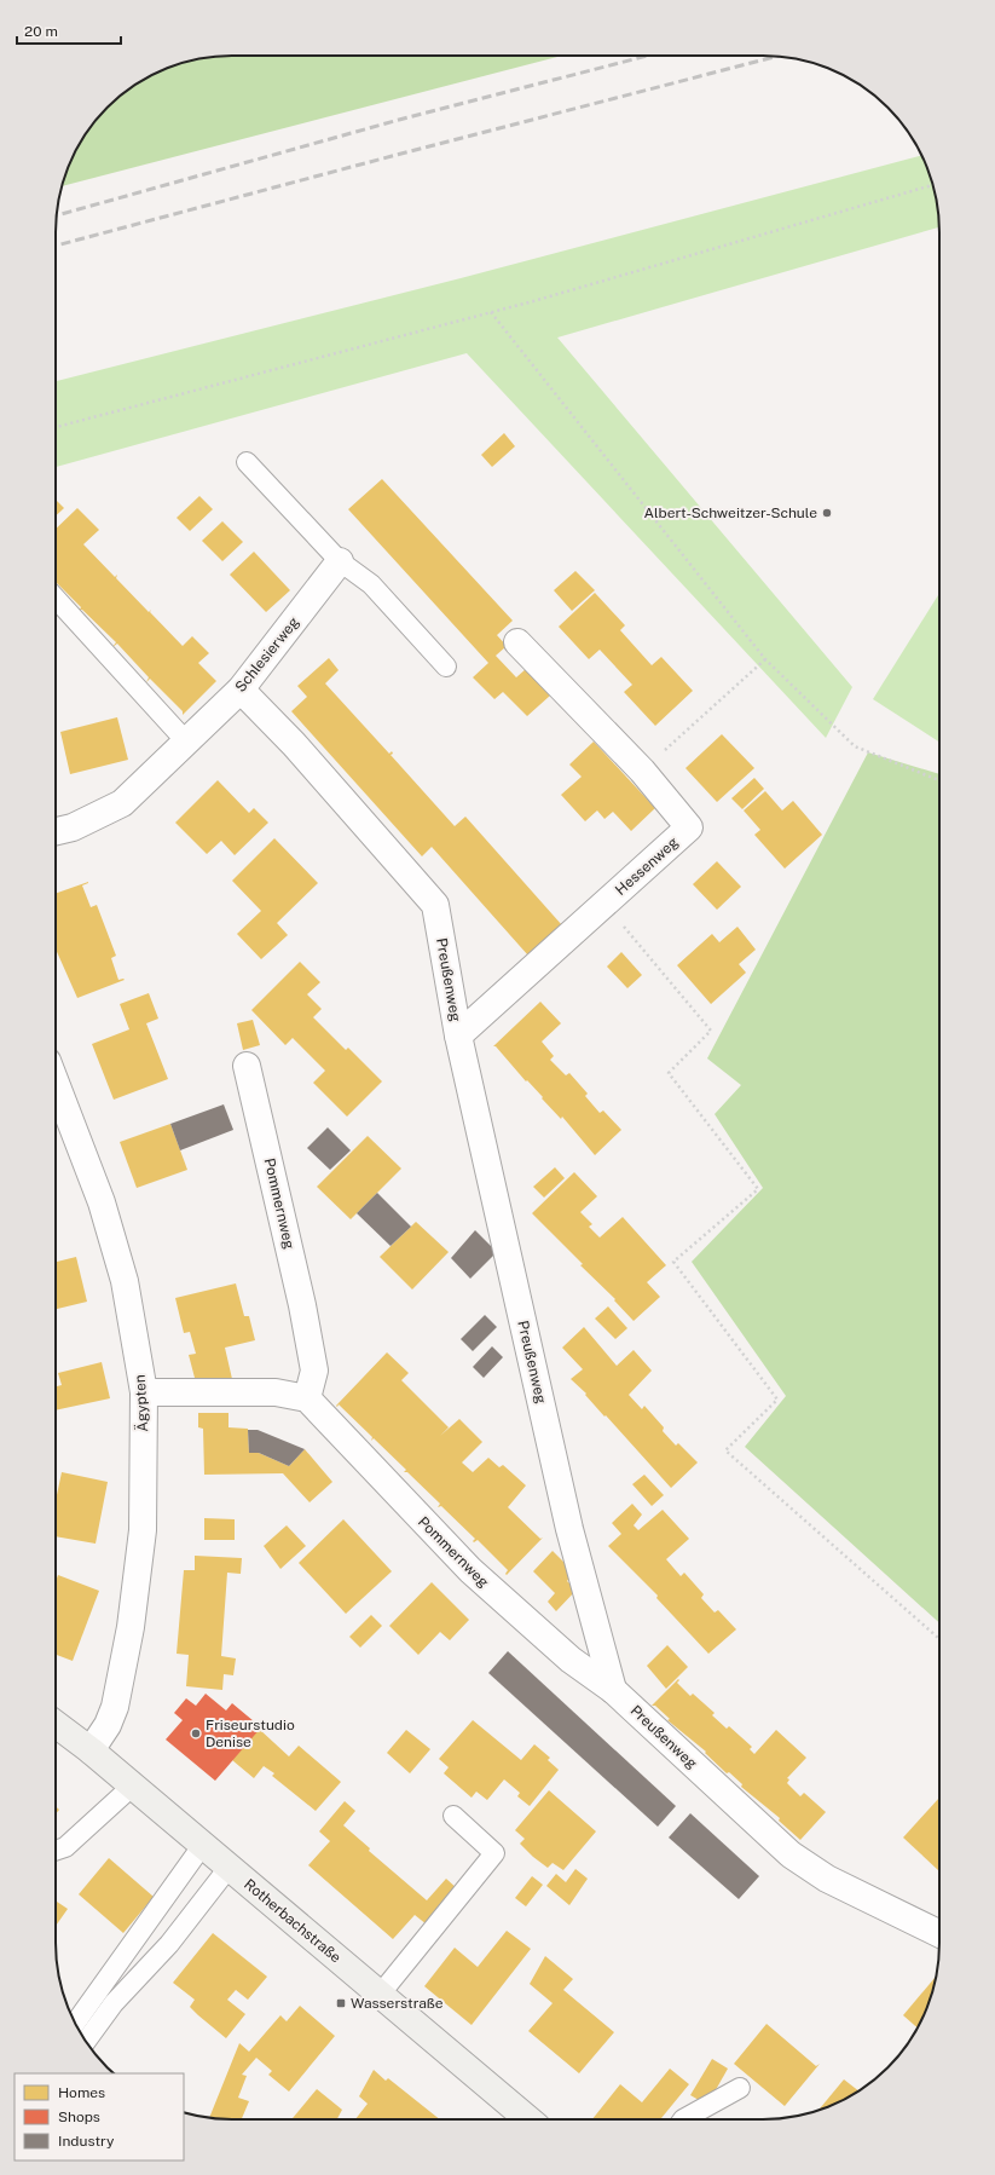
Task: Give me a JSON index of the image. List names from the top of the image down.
{
  "streets": {
    "street": [
      "Schlesierweg",
      "Hessenweg",
      "Preußenweg",
      "Pommernweg",
      "Ägypten",
      "Rotherbachstraße"
    ]
  },
  "crossings": [
    ["Schlesierweg", "Preußenweg"],
    ["Hessenweg", "Preußenweg"],
    ["Preußenweg", "Pommernweg"],
    ["Ägypten", "Rotherbachstraße"]
  ],
  "places": {
    "other": ["Albert-Schweitzer-Schule", "Friseurstudio Denise"],
    "transit": ["Wasserstraße"]
  },
  "legend": ["Homes", "Shops", "Industry"],
  "scale_bar": "20 m"
}
